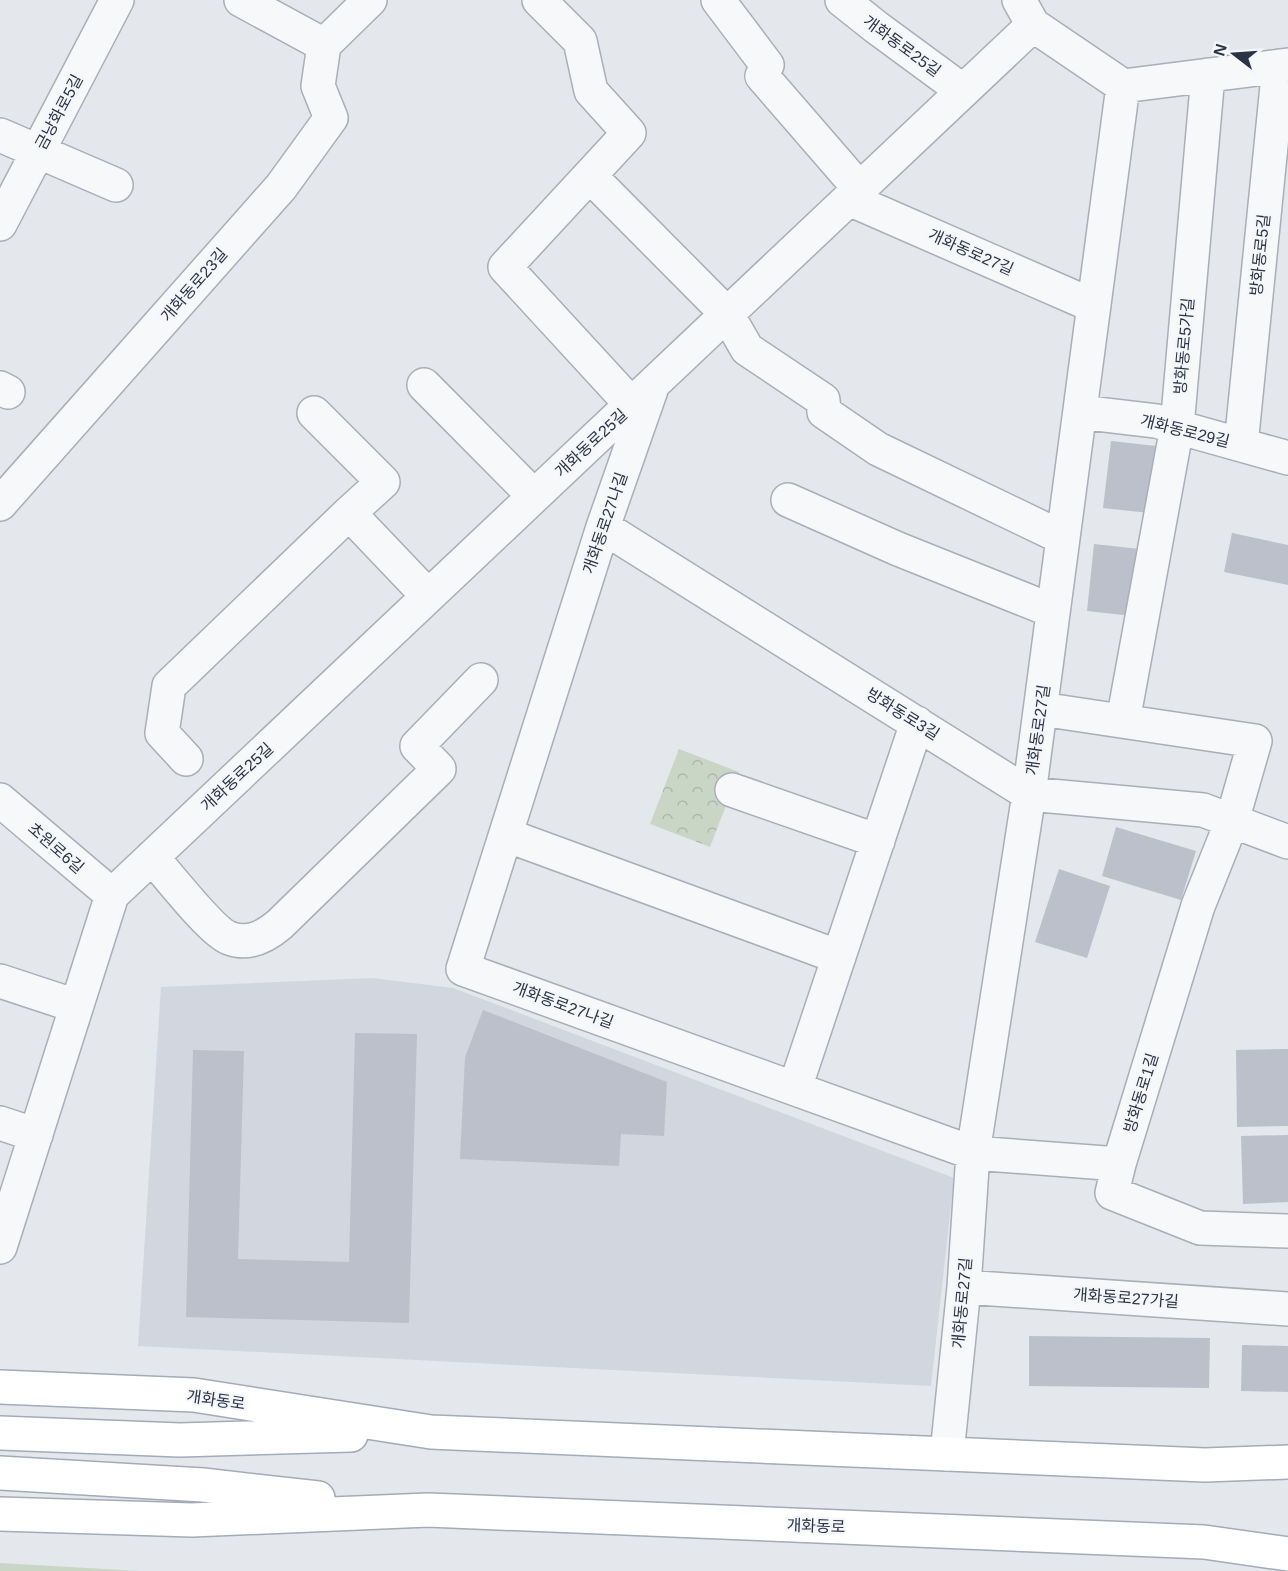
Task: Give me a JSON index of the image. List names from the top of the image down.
{
  "streets": {
    "main road": ["개화동로"],
    "street": [
      "개화동로25길",
      "금낭화로5길",
      "개화동로27길",
      "방화동로5길",
      "개화동로23길",
      "방화동로5가길",
      "개화동로29길",
      "개화동로27나길",
      "방화동로3길",
      "초원로6길",
      "방화동로1길",
      "개화동로27가길"
    ]
  },
  "crossings": [
    ["개화동로25길", "개화동로27길"],
    ["개화동로25길", "개화동로27나길"],
    ["개화동로25길", "초원로6길"],
    ["개화동로27길", "방화동로5길"],
    ["개화동로27길", "개화동로29길"],
    ["개화동로27길", "개화동로27나길"],
    ["개화동로27길", "방화동로3길"],
    ["개화동로27길", "개화동로27가길"],
    ["개화동로27길", "개화동로"],
    ["방화동로5길", "방화동로5가길"],
    ["방화동로5길", "개화동로29길"],
    ["방화동로5가길", "개화동로29길"],
    ["개화동로27나길", "방화동로3길"],
    ["방화동로3길", "방화동로1길"]
  ],
  "north": "left"
}
